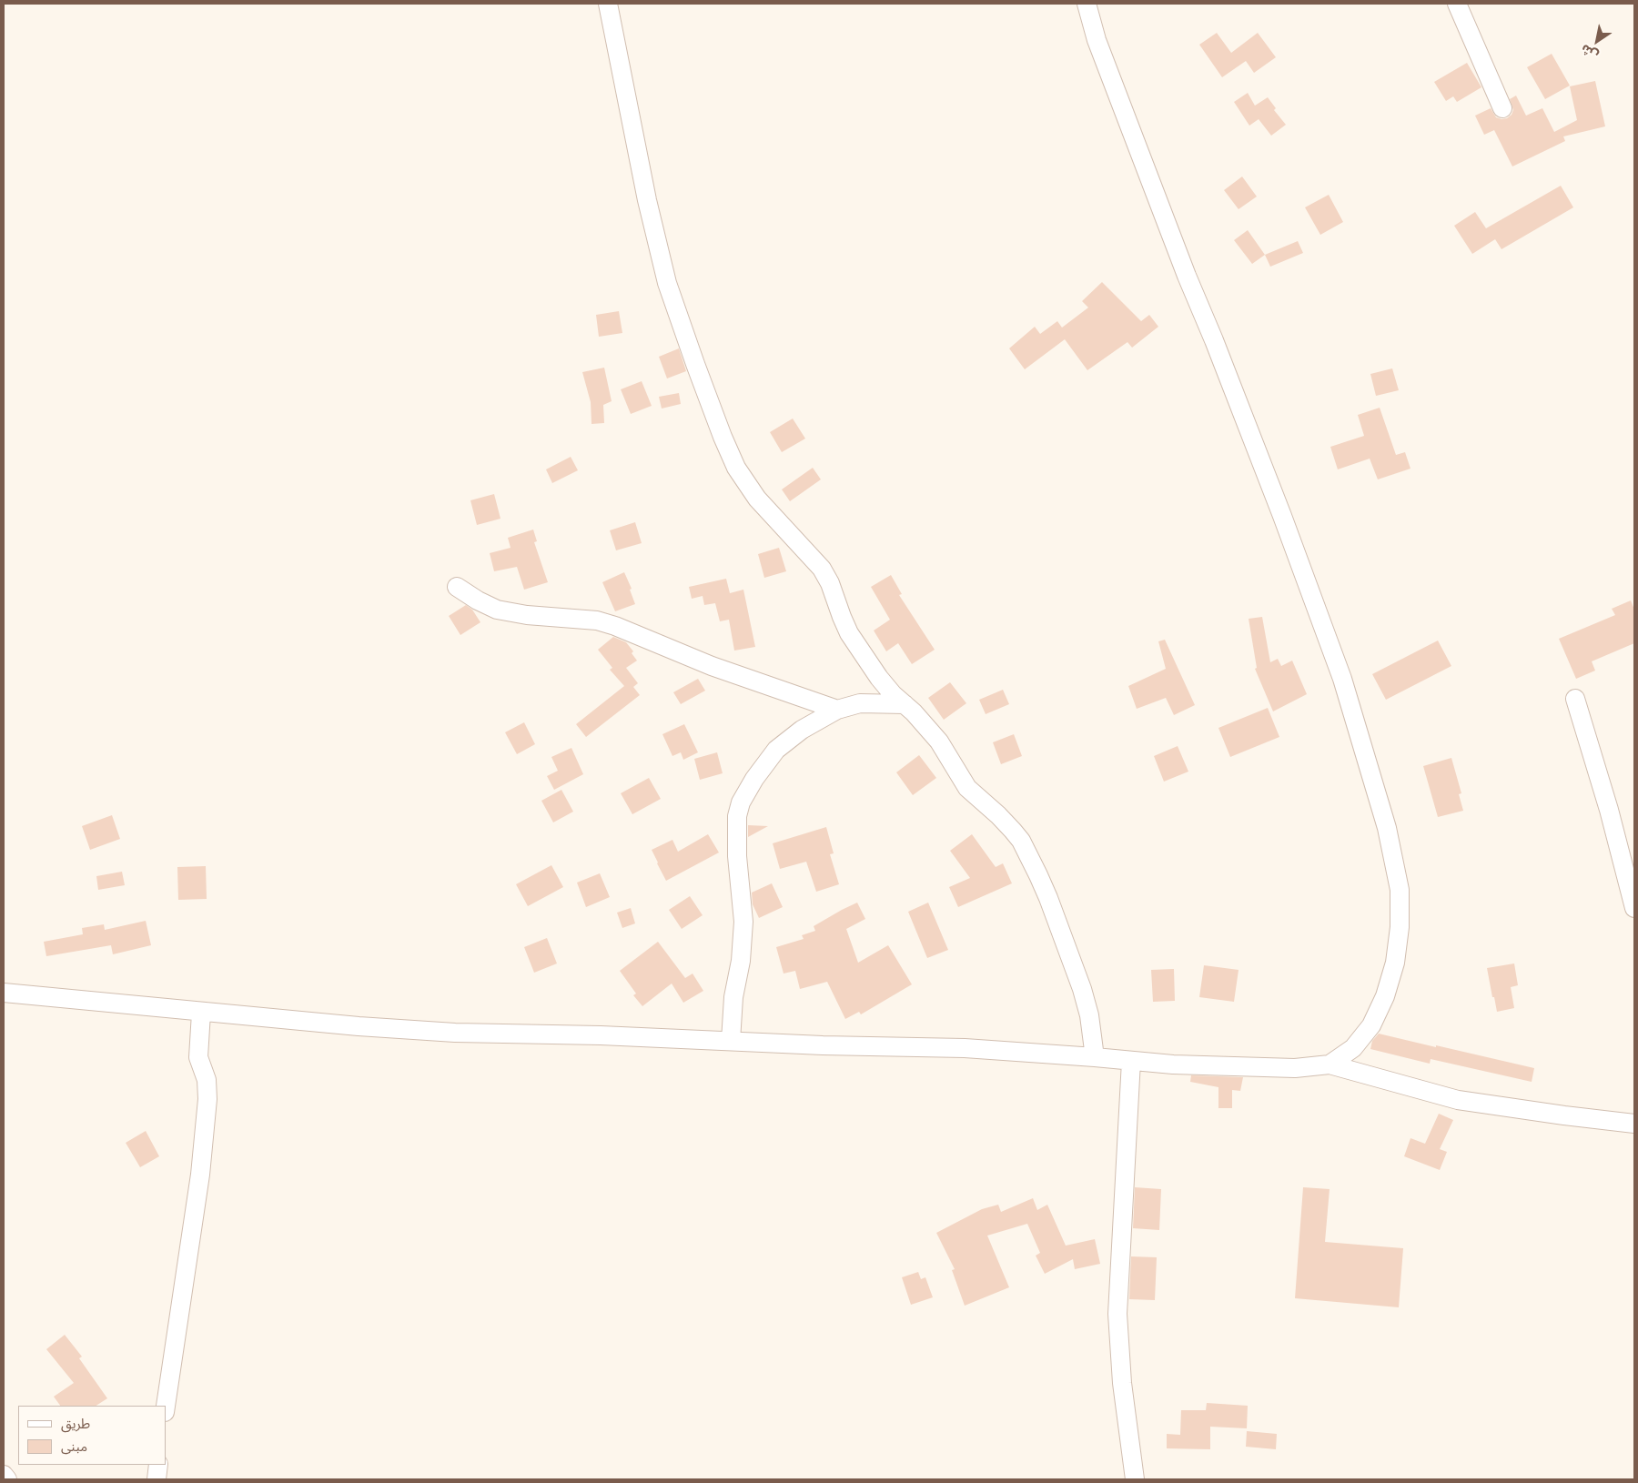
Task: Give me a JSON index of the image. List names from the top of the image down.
{
  "legend": ["طريق", "مبنى"],
  "north": "bottom left"
}
